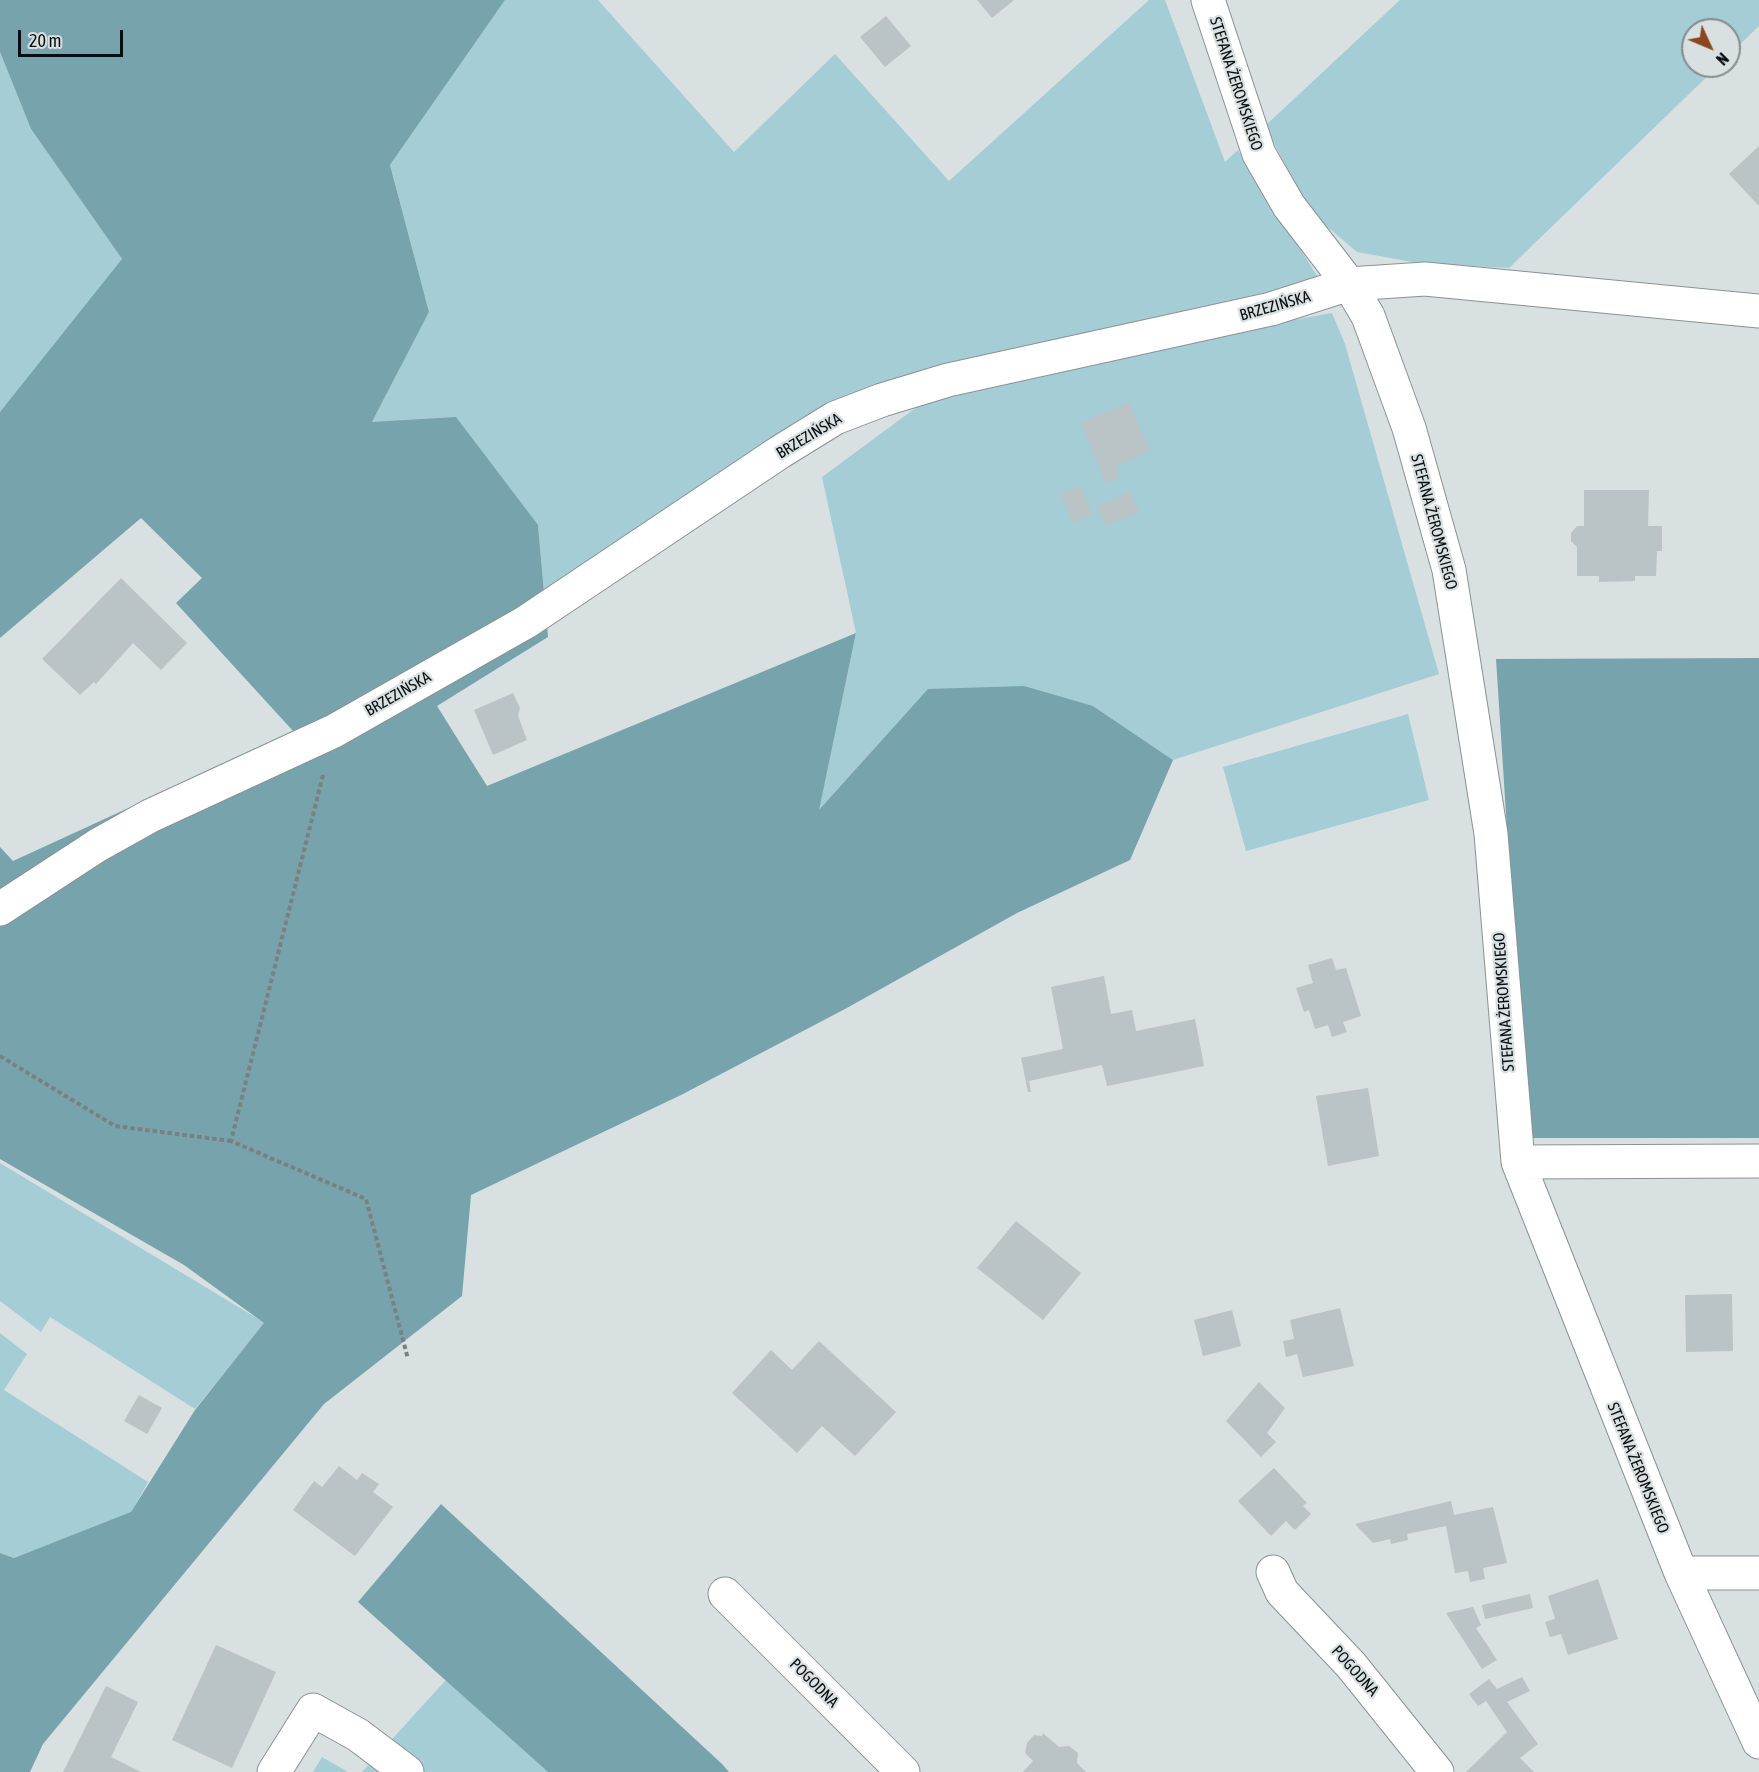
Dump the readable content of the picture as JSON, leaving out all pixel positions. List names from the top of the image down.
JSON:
{
  "streets": {
    "street": ["STEFANA ŻEROMSKIEGO", "BRZEZIŃSKA", "POGODNA"]
  },
  "crossings": [
    ["STEFANA ŻEROMSKIEGO", "BRZEZIŃSKA"]
  ],
  "scale_bar": "20 m",
  "north": "bottom right"
}
